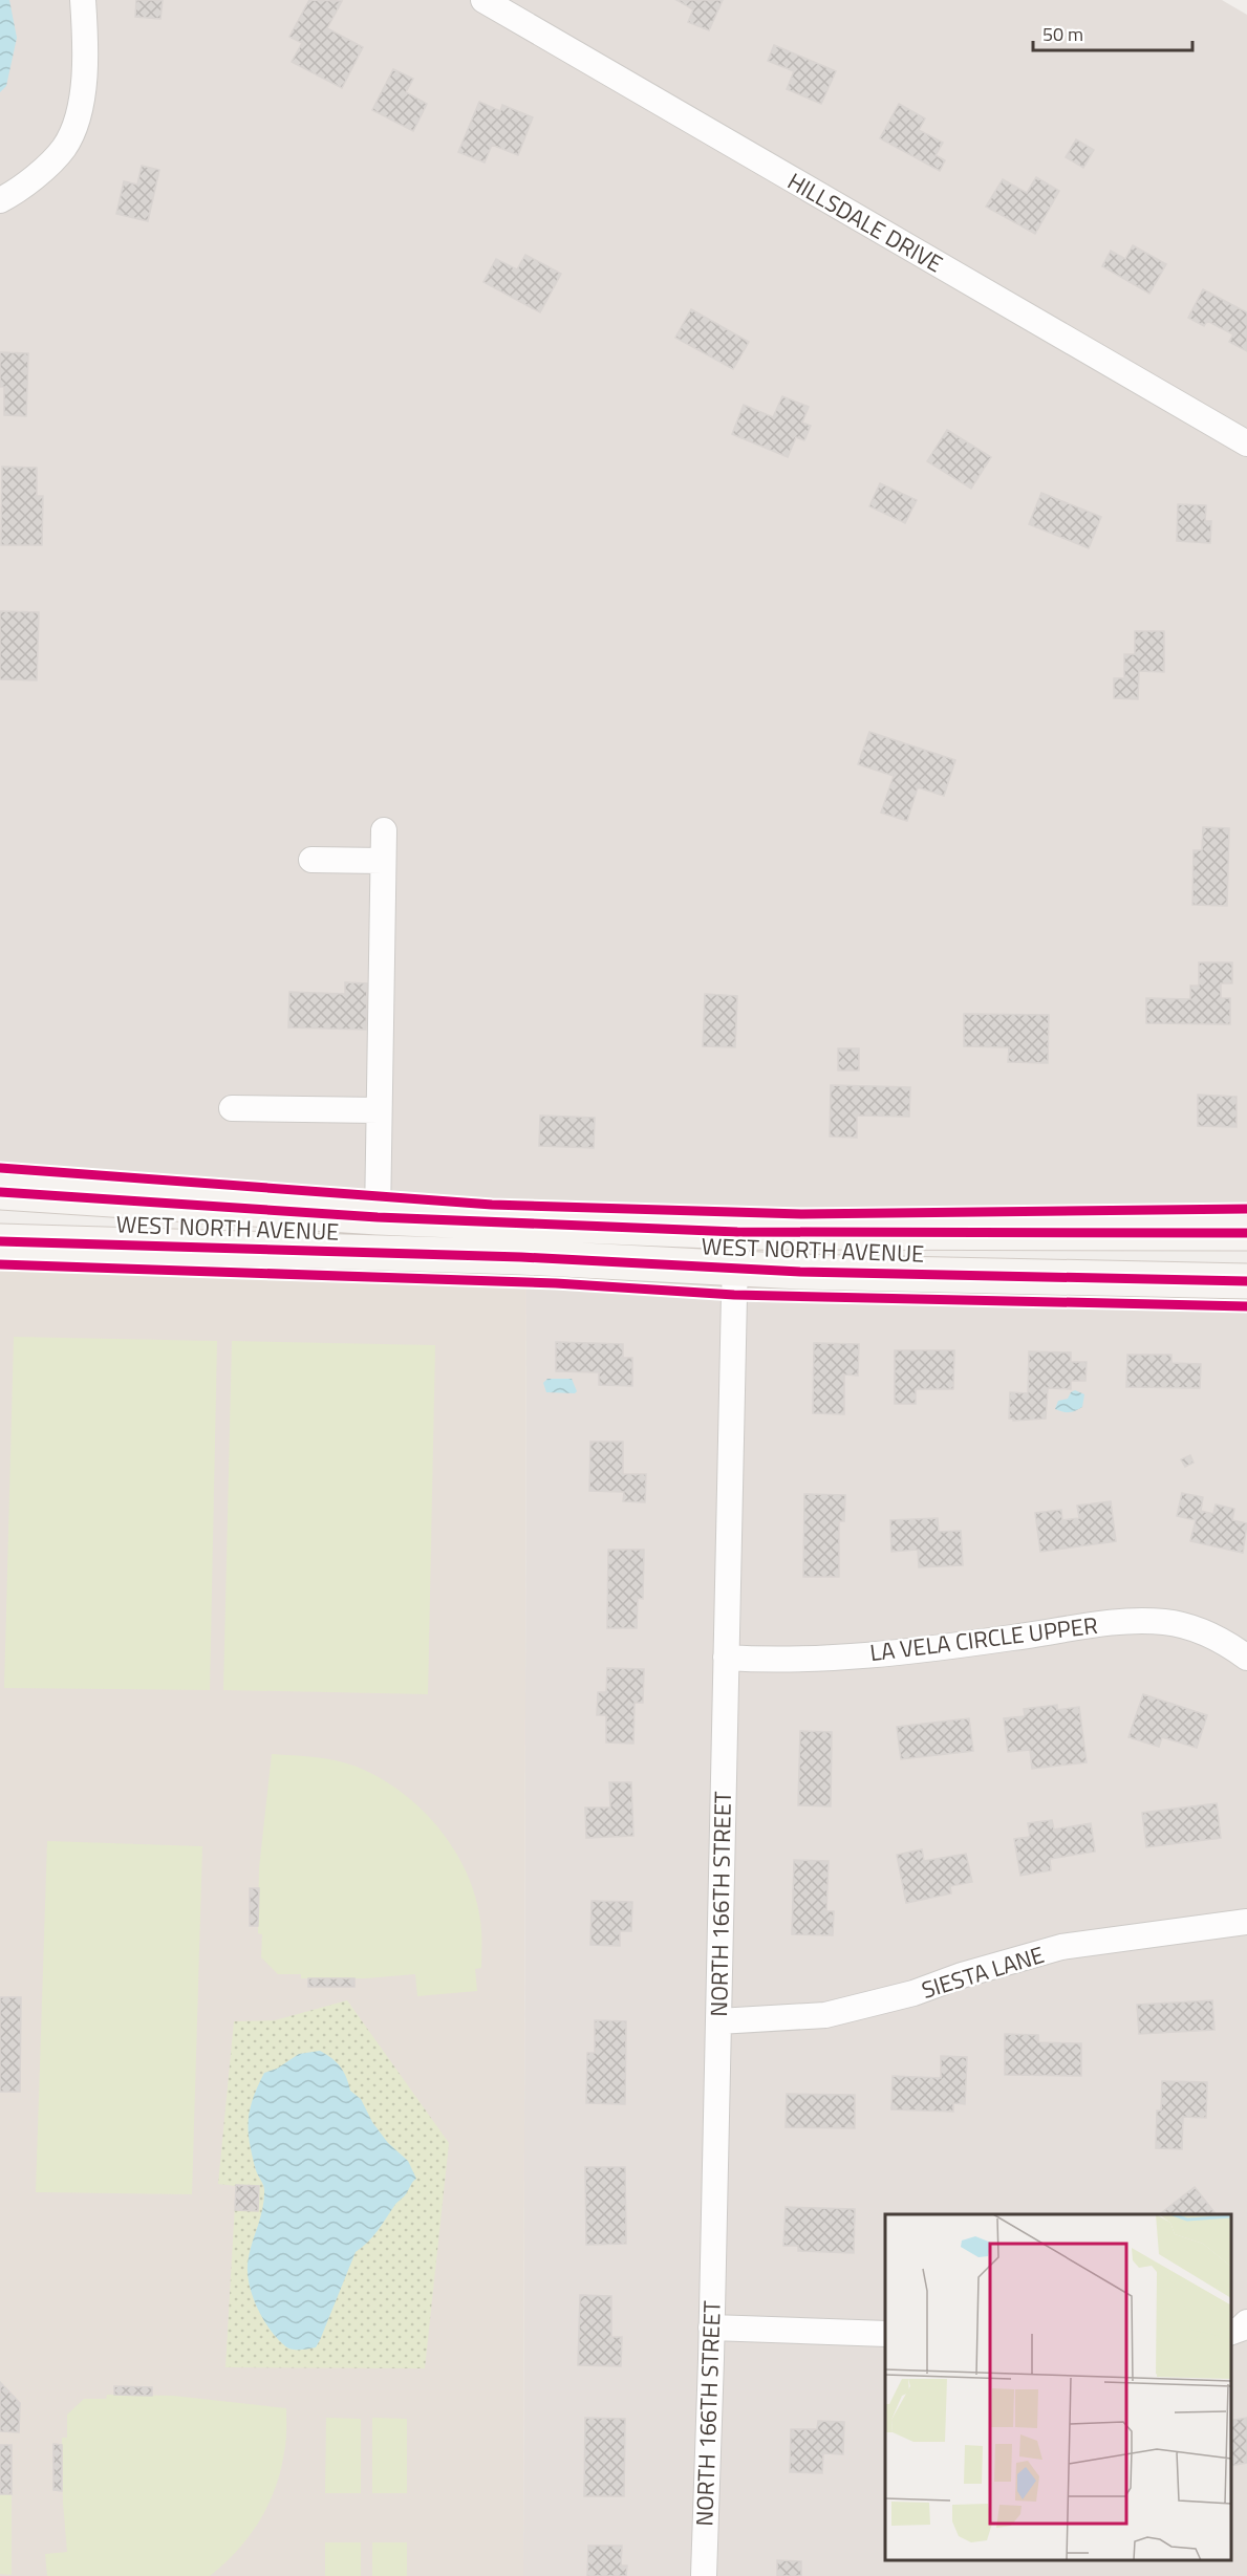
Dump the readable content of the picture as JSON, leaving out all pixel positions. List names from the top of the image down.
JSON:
{
  "streets": {
    "main road": ["WEST NORTH AVENUE"],
    "street": [
      "HILLSDALE DRIVE",
      "LA VELA CIRCLE UPPER",
      "NORTH 166TH STREET",
      "SIESTA LANE"
    ]
  },
  "crossings": [
    ["WEST NORTH AVENUE", "NORTH 166TH STREET"],
    ["LA VELA CIRCLE UPPER", "NORTH 166TH STREET"],
    ["NORTH 166TH STREET", "SIESTA LANE"]
  ],
  "scale_bar": "50 m"
}
